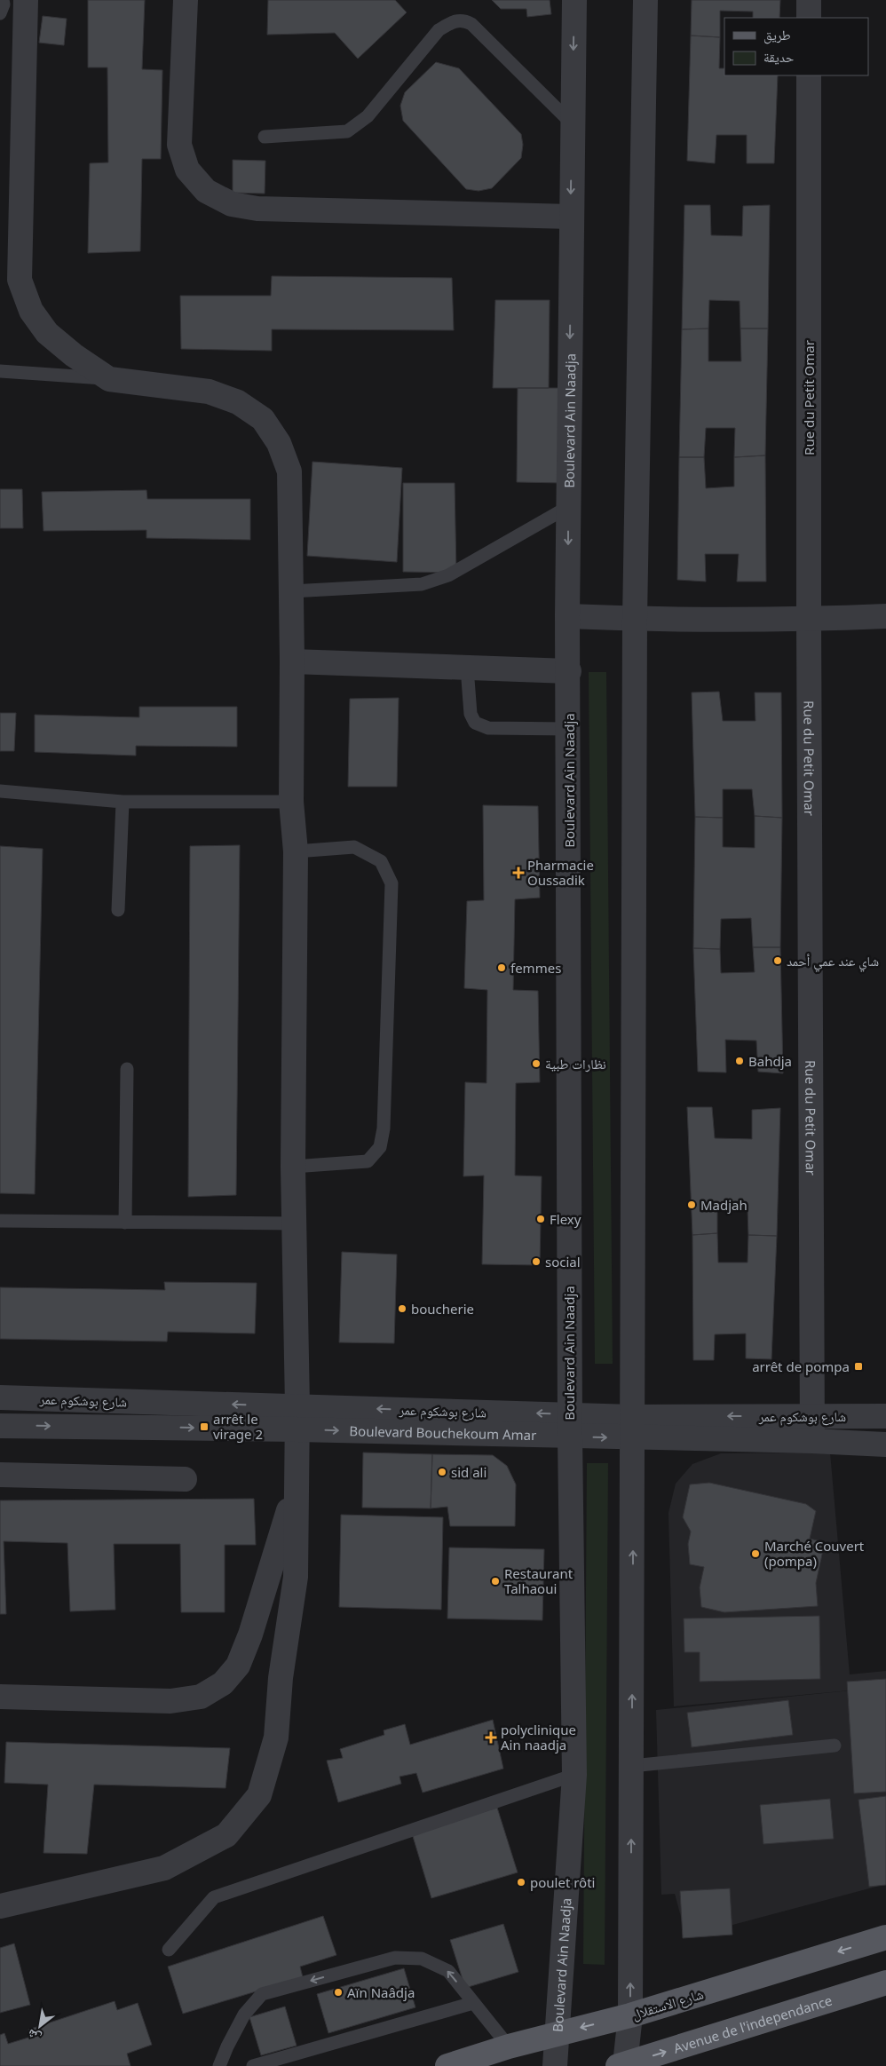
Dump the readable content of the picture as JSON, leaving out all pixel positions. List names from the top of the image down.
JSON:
{
  "streets": {
    "main road": ["شارع الاستقلال", "Avenue de l'independance"],
    "street": ["Rue du Petit Omar", "Boulevard Ain Naadja", "شارع بوشكوم عمر"]
  },
  "crossings": [
    ["Rue du Petit Omar", "شارع بوشكوم عمر"],
    ["Boulevard Ain Naadja", "شارع بوشكوم عمر"],
    ["Boulevard Ain Naadja", "شارع الاستقلال"]
  ],
  "one_way": ["شارع الاستقلال", "Avenue de l'independance"],
  "places": {
    "health": ["Pharmacie Oussadik", "polyclinique Ain naadja"],
    "other": [
      "شاي عند عمي أحمد",
      "femmes",
      "Bahdja",
      "نظارات طبية",
      "Madjah",
      "Flexy",
      "social",
      "boucherie",
      "sid ali",
      "Marché Couvert (pompa)",
      "Restaurant Talhaoui",
      "poulet rôti",
      "Aïn Naâdja"
    ],
    "transit": ["arrêt de pompa", "arrêt le virage 2"]
  },
  "legend": ["طريق", "حديقة"],
  "north": "bottom left"
}
